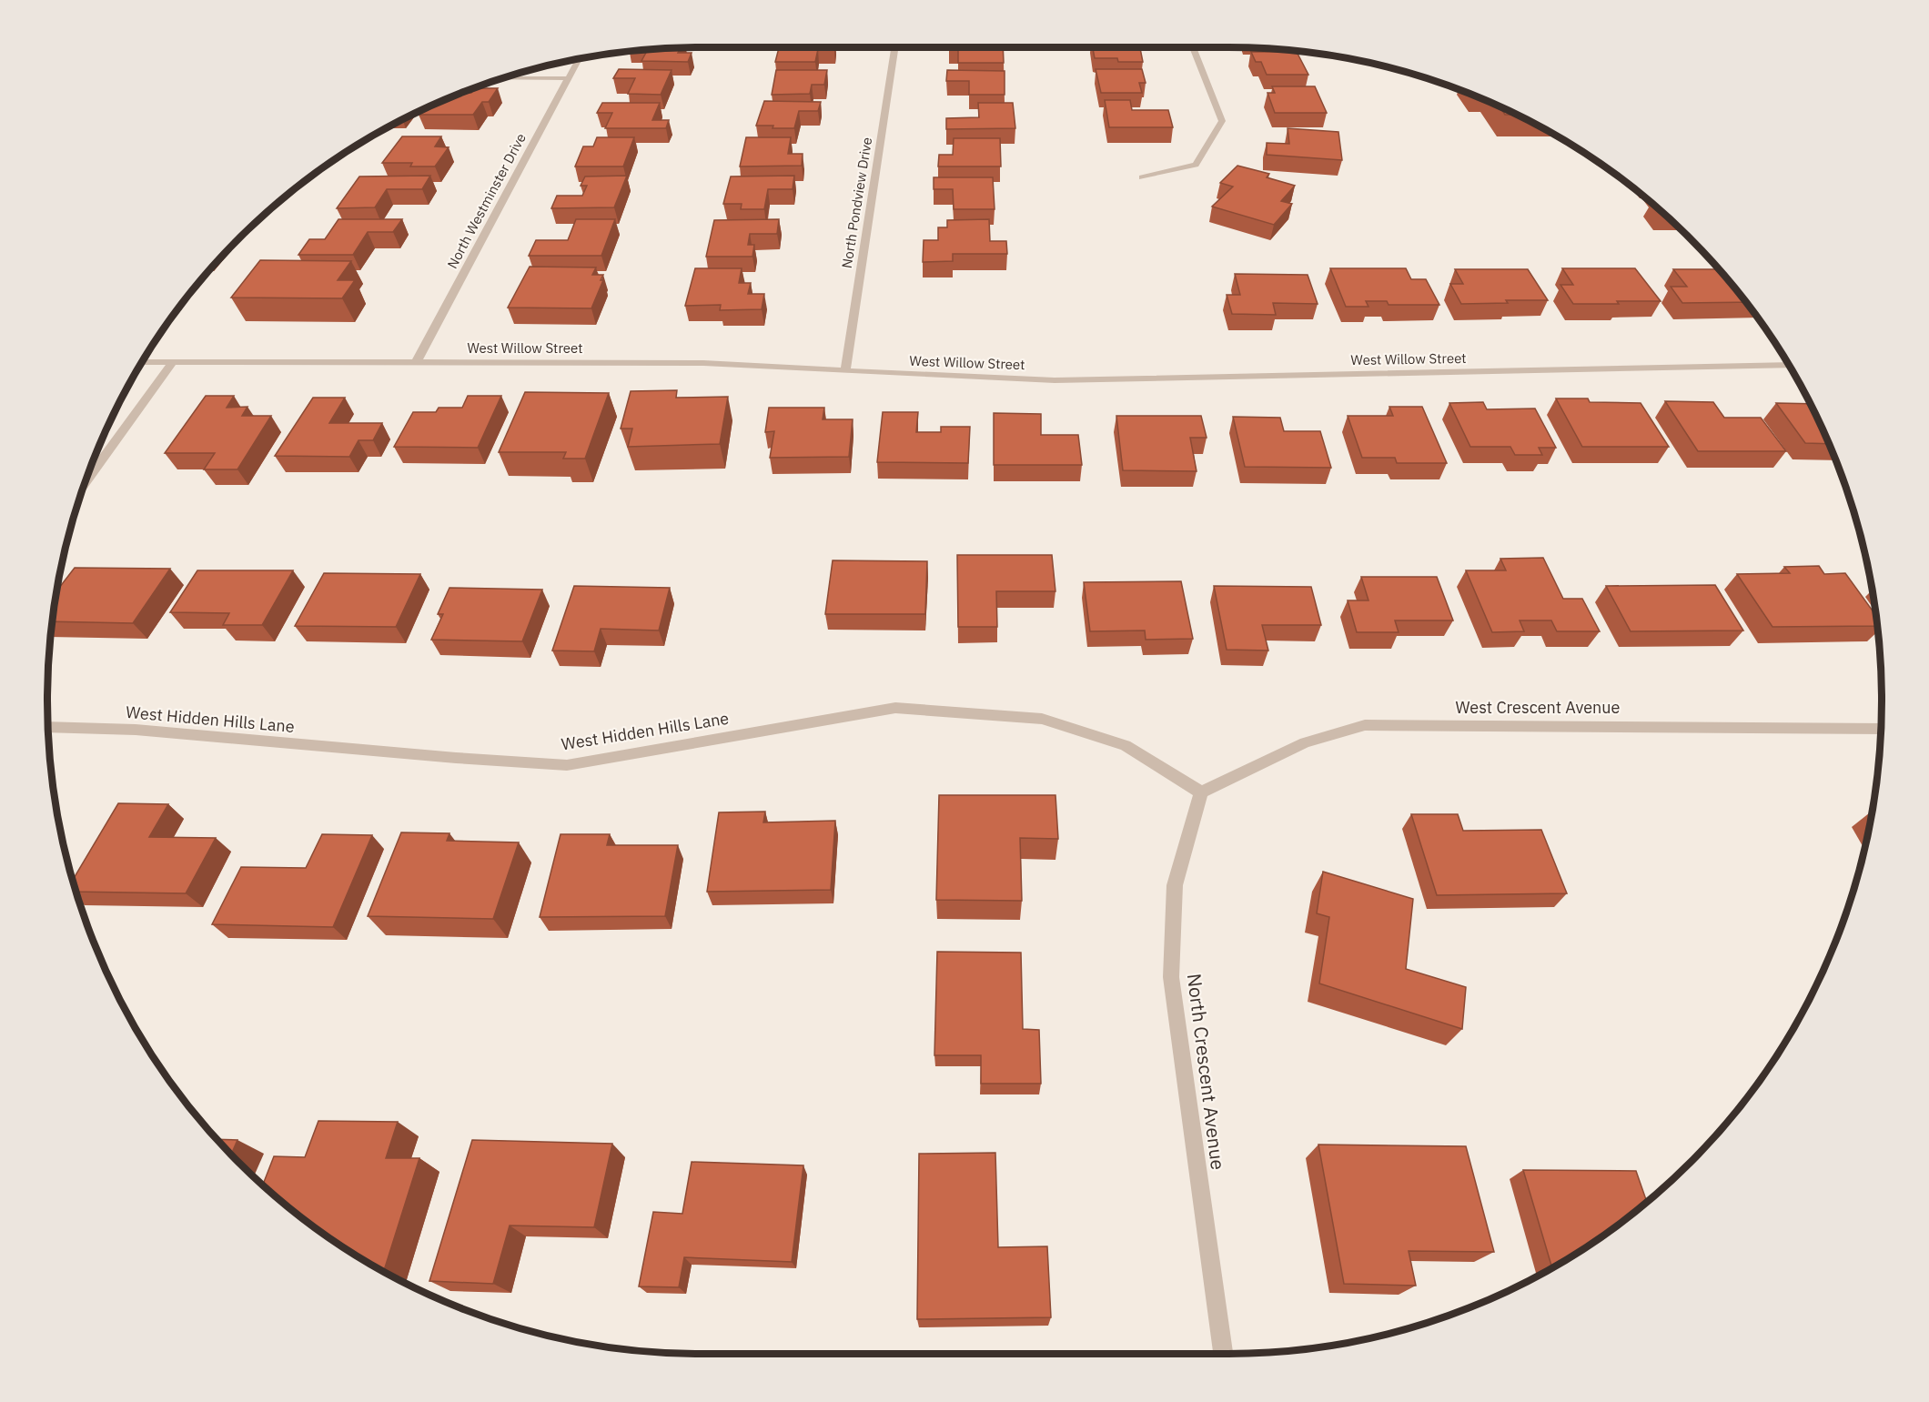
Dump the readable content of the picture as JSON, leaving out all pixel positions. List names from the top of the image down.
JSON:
{
  "streets": {
    "street": [
      "North Westminster Drive",
      "North Pondview Drive",
      "West Willow Street",
      "West Crescent Avenue",
      "West Hidden Hills Lane",
      "North Crescent Avenue"
    ]
  },
  "crossings": [
    ["North Westminster Drive", "West Willow Street"],
    ["North Pondview Drive", "West Willow Street"],
    ["West Crescent Avenue", "West Hidden Hills Lane"],
    ["West Crescent Avenue", "North Crescent Avenue"],
    ["West Hidden Hills Lane", "North Crescent Avenue"]
  ]
}
